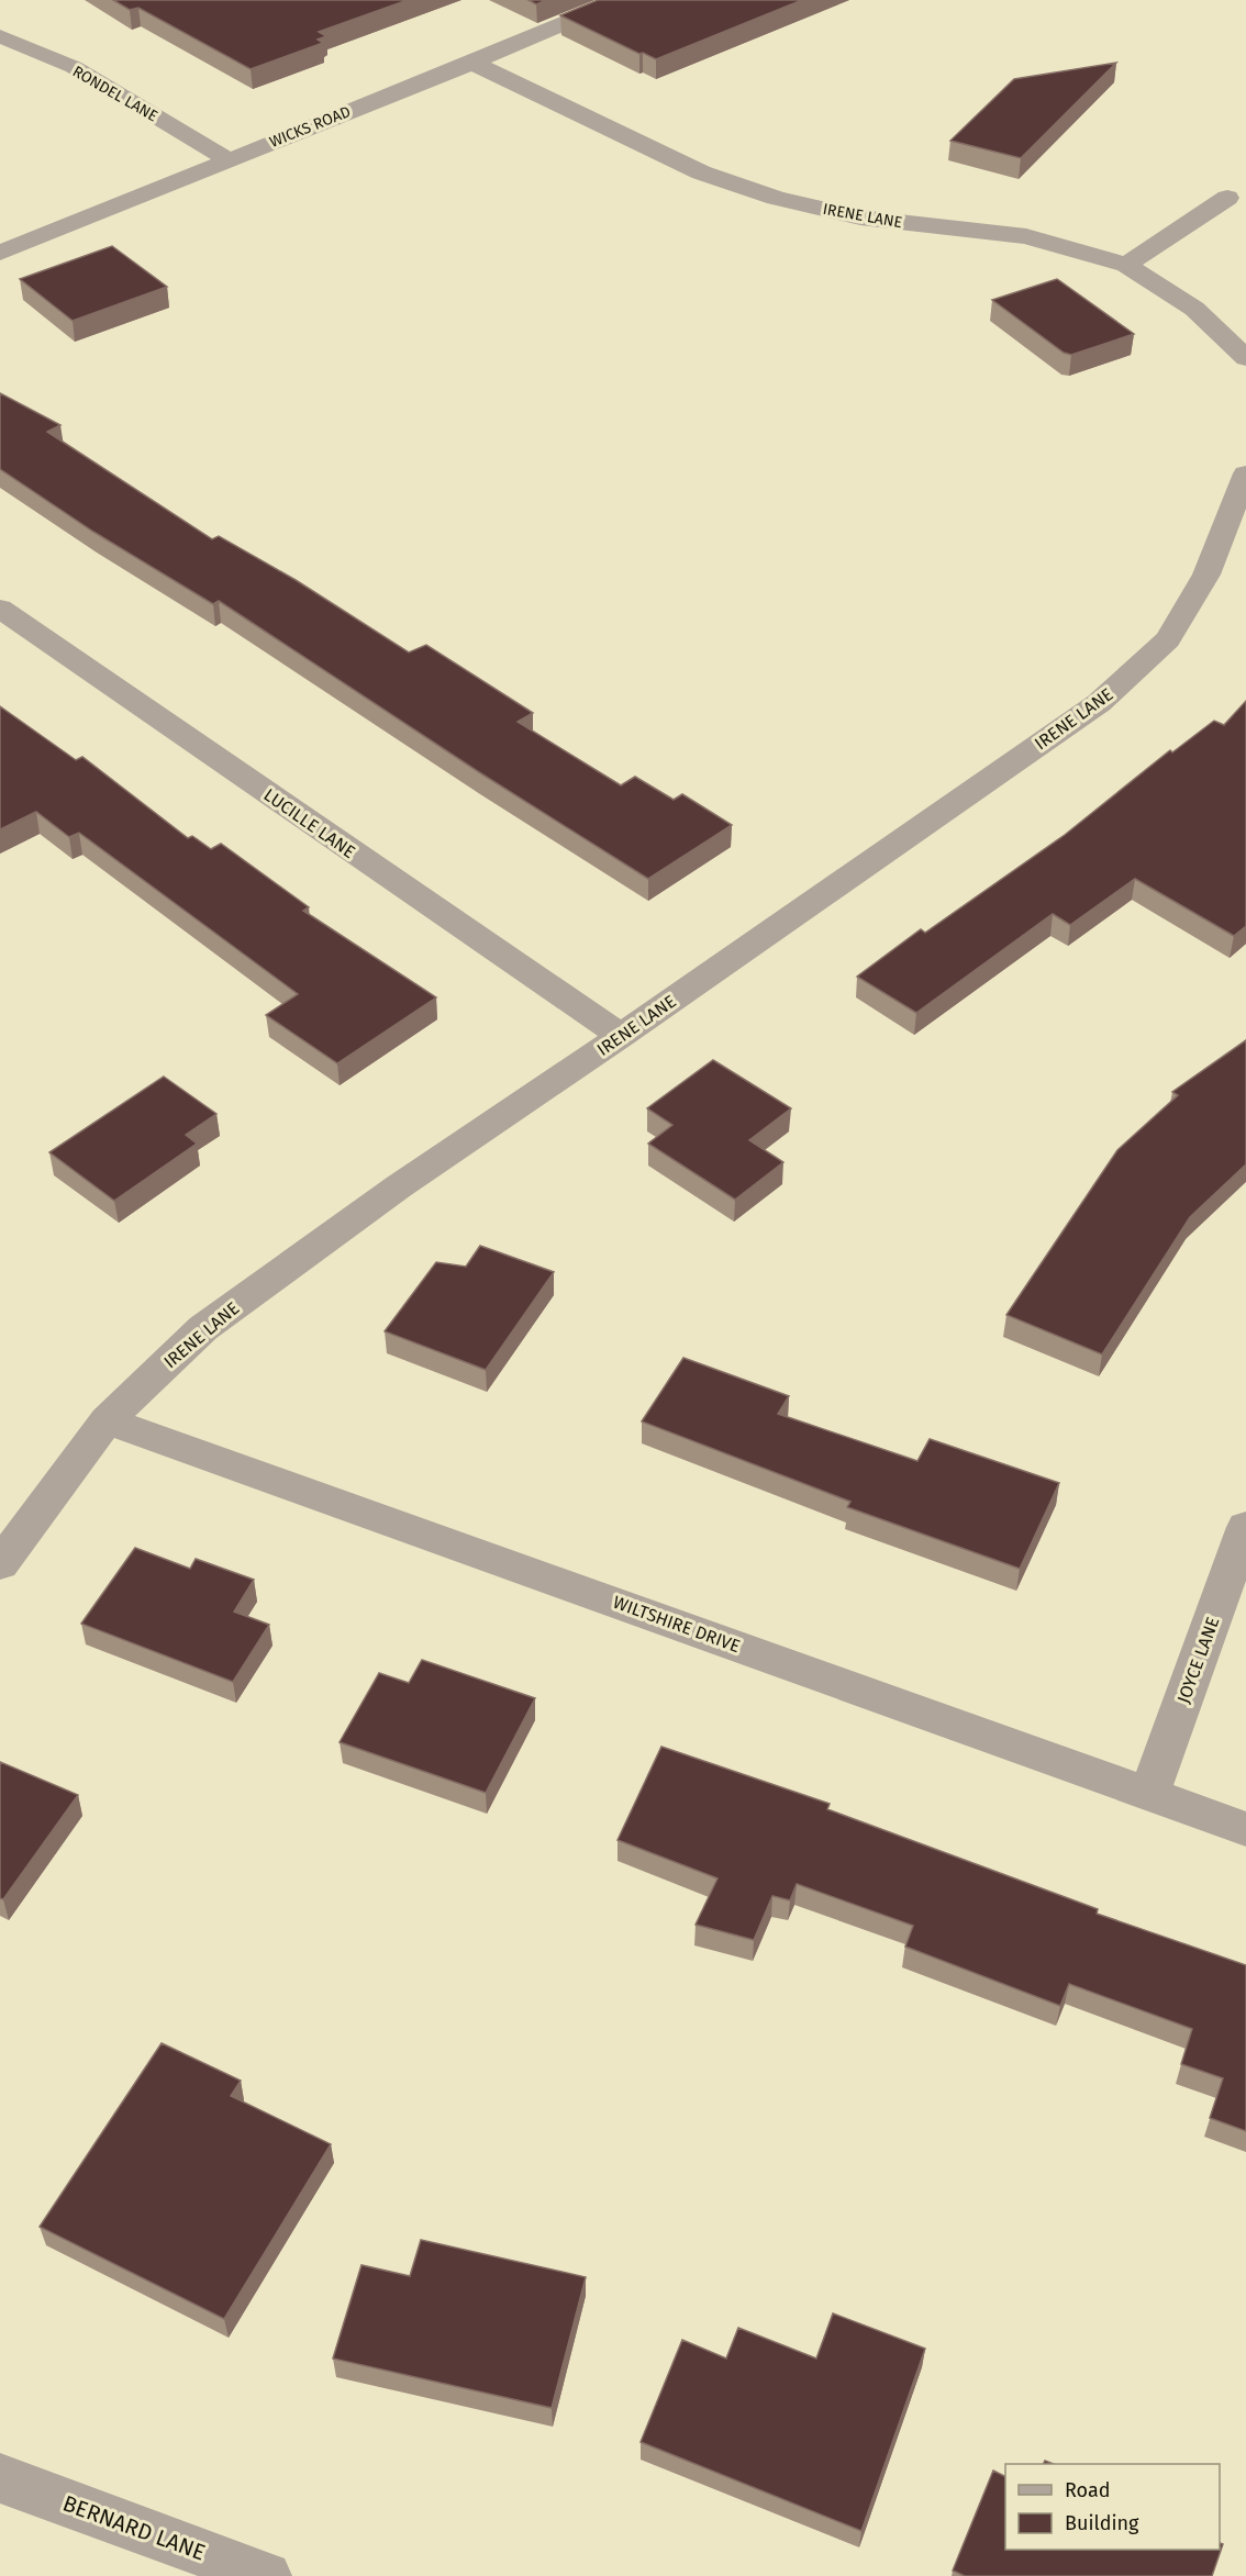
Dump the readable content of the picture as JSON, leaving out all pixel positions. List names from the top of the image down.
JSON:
{
  "streets": {
    "street": [
      "RONDEL LANE",
      "WICKS ROAD",
      "IRENE LANE",
      "LUCILLE LANE",
      "WILTSHIRE DRIVE",
      "JOYCE LANE",
      "BERNARD LANE"
    ]
  },
  "crossings": [
    ["RONDEL LANE", "WICKS ROAD"],
    ["WICKS ROAD", "IRENE LANE"],
    ["IRENE LANE", "LUCILLE LANE"],
    ["IRENE LANE", "WILTSHIRE DRIVE"],
    ["WILTSHIRE DRIVE", "JOYCE LANE"]
  ],
  "legend": ["Road", "Building"]
}
